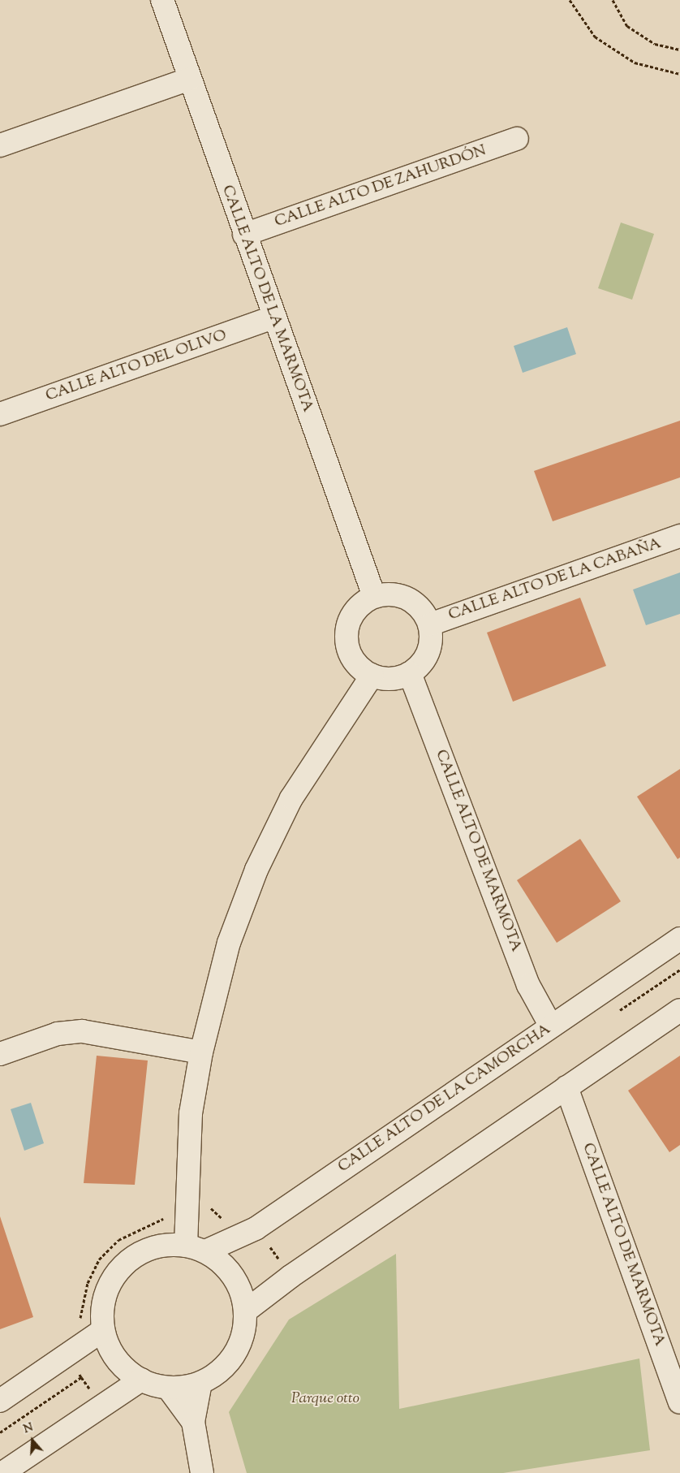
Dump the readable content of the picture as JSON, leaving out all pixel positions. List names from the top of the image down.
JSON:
{
  "streets": {
    "street": [
      "CALLE ALTO DE ZAHURDÓN",
      "CALLE ALTO DE LA MARMOTA",
      "CALLE ALTO DEL OLIVO",
      "CALLE ALTO DE LA CABAÑA",
      "CALLE ALTO DE MARMOTA",
      "CALLE ALTO DE LA CAMORCHA"
    ]
  },
  "crossings": [
    ["CALLE ALTO DE ZAHURDÓN", "CALLE ALTO DE LA MARMOTA"],
    ["CALLE ALTO DE LA MARMOTA", "CALLE ALTO DEL OLIVO"],
    ["CALLE ALTO DE LA MARMOTA", "CALLE ALTO DE LA CABAÑA"],
    ["CALLE ALTO DE LA MARMOTA", "CALLE ALTO DE MARMOTA"],
    ["CALLE ALTO DE LA CABAÑA", "CALLE ALTO DE MARMOTA"],
    ["CALLE ALTO DE MARMOTA", "CALLE ALTO DE LA CAMORCHA"]
  ],
  "parks": ["Parque otto"],
  "north": "top"
}
